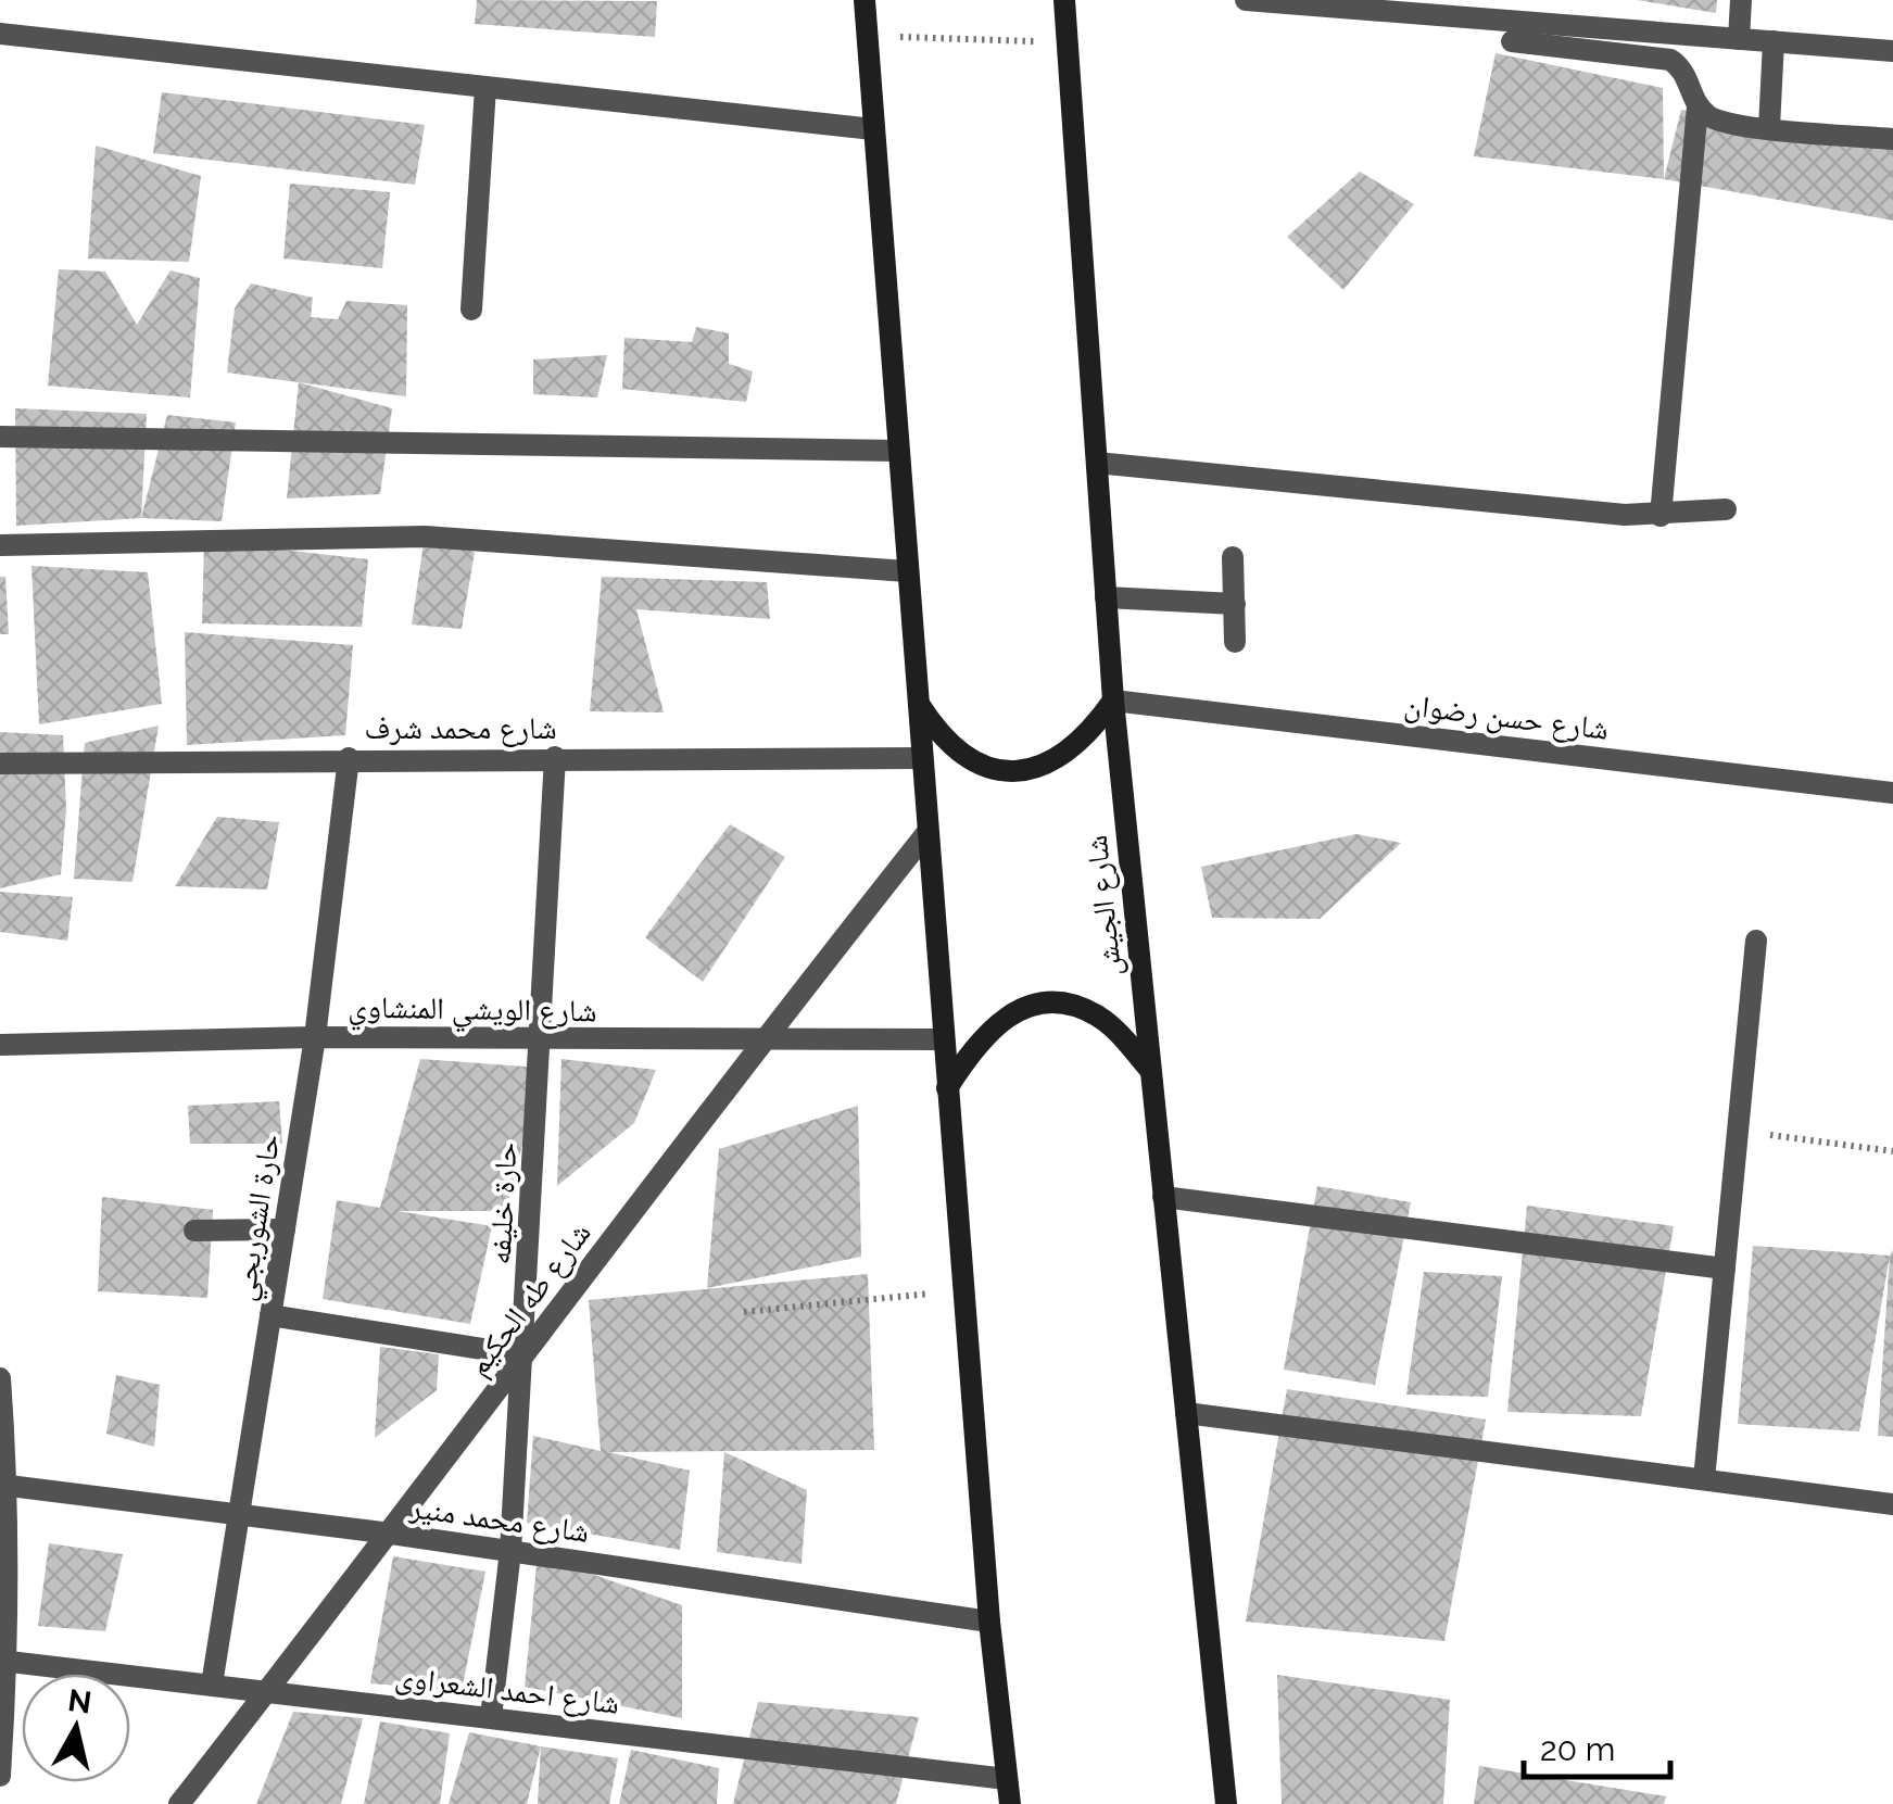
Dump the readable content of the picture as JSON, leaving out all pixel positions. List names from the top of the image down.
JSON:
{
  "streets": {
    "main road": ["شارع الجيش"],
    "street": [
      "شارع حسن رضوان",
      "شارع محمد شرف",
      "شارع الويشي المنشاوي",
      "حارة خليفه",
      "حارة الشوربجي",
      "شارع طه الحكيم",
      "شارع محمد منير",
      "شارع احمد الشعراوى"
    ]
  },
  "crossings": [
    ["شارع حسن رضوان", "شارع الجيش"],
    ["شارع محمد شرف", "حارة خليفه"],
    ["شارع محمد شرف", "حارة الشوربجي"],
    ["شارع الويشي المنشاوي", "حارة خليفه"],
    ["شارع الويشي المنشاوي", "حارة الشوربجي"],
    ["شارع الويشي المنشاوي", "شارع طه الحكيم"],
    ["حارة خليفه", "شارع طه الحكيم"],
    ["حارة خليفه", "شارع محمد منير"],
    ["حارة خليفه", "شارع احمد الشعراوى"],
    ["حارة الشوربجي", "شارع محمد منير"],
    ["حارة الشوربجي", "شارع احمد الشعراوى"],
    ["شارع طه الحكيم", "شارع محمد منير"],
    ["شارع طه الحكيم", "شارع احمد الشعراوى"]
  ],
  "scale_bar": "20 m",
  "north": "top"
}
